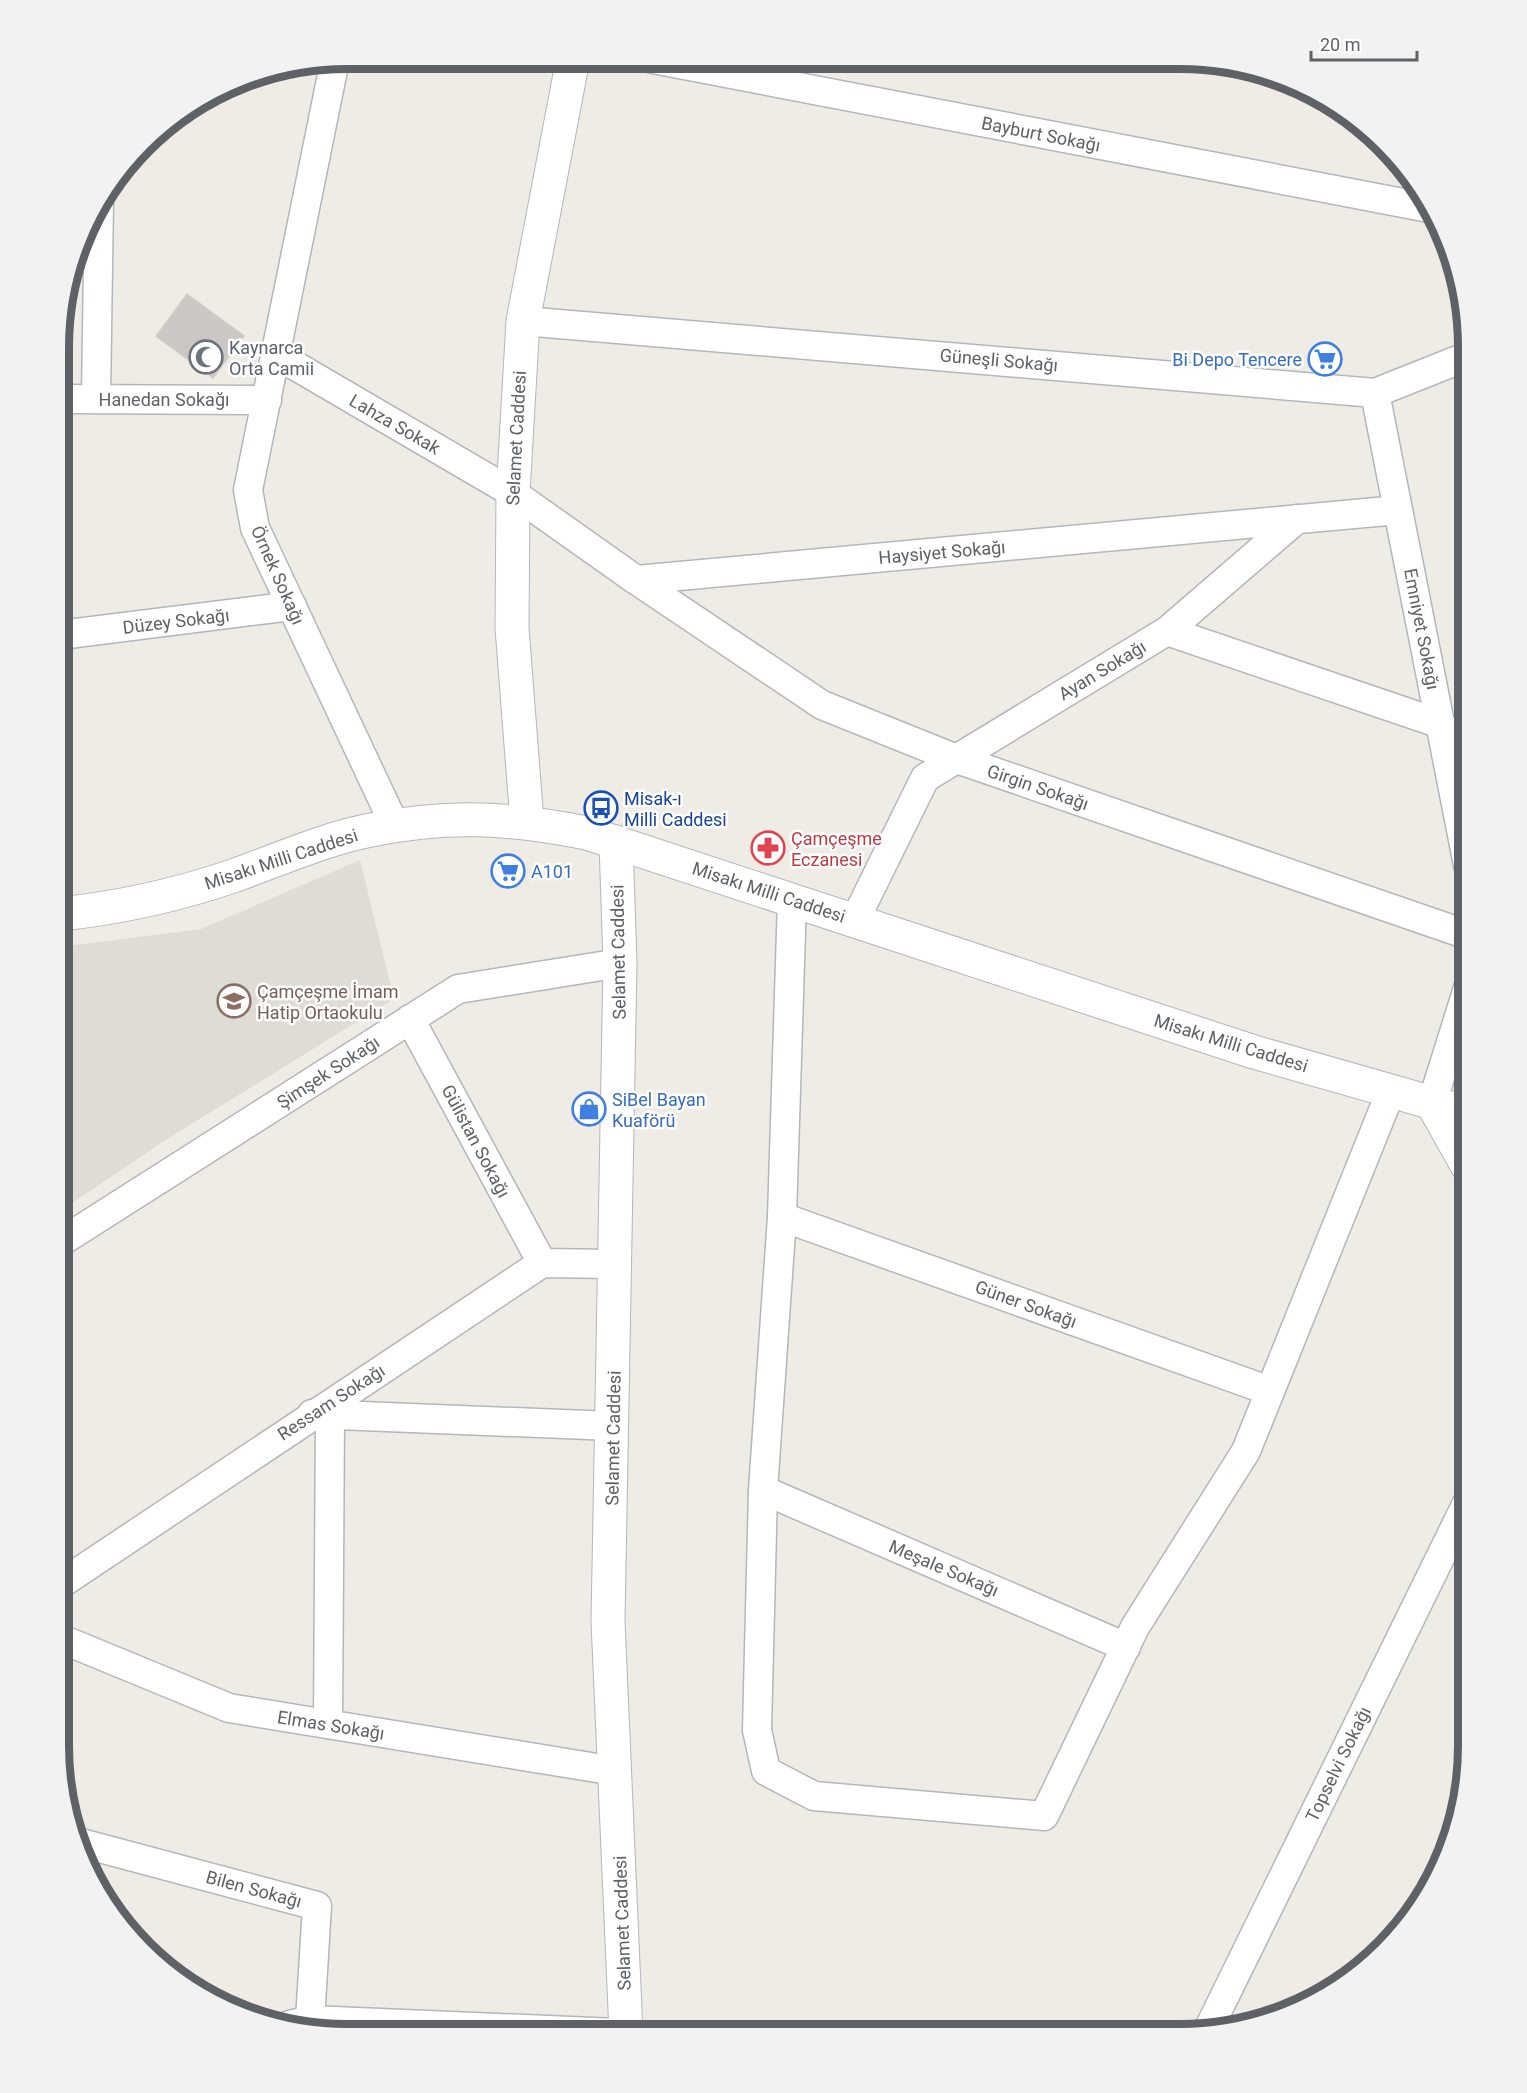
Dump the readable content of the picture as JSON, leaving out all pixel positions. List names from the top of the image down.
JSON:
{
  "streets": {
    "street": [
      "Bayburt Sokağı",
      "Güneşli Sokağı",
      "Hanedan Sokağı",
      "Lahza Sokak",
      "Selamet Caddesi",
      "Haysiyet Sokağı",
      "Örnek Sokağı",
      "Düzey Sokağı",
      "Emniyet Sokağı",
      "Ayan Sokağı",
      "Girgin Sokağı",
      "Misakı Milli Caddesi",
      "Şimşek Sokağı",
      "Gülistan Sokağı",
      "Güner Sokağı",
      "Ressam Sokağı",
      "Meşale Sokağı",
      "Elmas Sokağı",
      "Topselvi Sokağı",
      "Bilen Sokağı"
    ]
  },
  "crossings": [
    ["Güneşli Sokağı", "Selamet Caddesi"],
    ["Güneşli Sokağı", "Emniyet Sokağı"],
    ["Hanedan Sokağı", "Örnek Sokağı"],
    ["Lahza Sokak", "Selamet Caddesi"],
    ["Lahza Sokak", "Örnek Sokağı"],
    ["Selamet Caddesi", "Misakı Milli Caddesi"],
    ["Selamet Caddesi", "Şimşek Sokağı"],
    ["Selamet Caddesi", "Elmas Sokağı"],
    ["Haysiyet Sokağı", "Emniyet Sokağı"],
    ["Haysiyet Sokağı", "Girgin Sokağı"],
    ["Örnek Sokağı", "Düzey Sokağı"],
    ["Örnek Sokağı", "Misakı Milli Caddesi"],
    ["Emniyet Sokağı", "Ayan Sokağı"],
    ["Ayan Sokağı", "Girgin Sokağı"],
    ["Ayan Sokağı", "Misakı Milli Caddesi"],
    ["Şimşek Sokağı", "Gülistan Sokağı"],
    ["Gülistan Sokağı", "Ressam Sokağı"]
  ],
  "places": {
    "mosque": ["Kaynarca Orta Camii"],
    "supermarket": ["Bi Depo Tencere", "A101"],
    "bus stop": ["Misak-ı Milli Caddesi"],
    "pharmacy": ["Çamçeşme Eczanesi"],
    "school or university": ["Çamçeşme İmam Hatip Ortaokulu"],
    "shop": ["SiBel Bayan Kuaförü"]
  },
  "scale_bar": "20 m"
}
